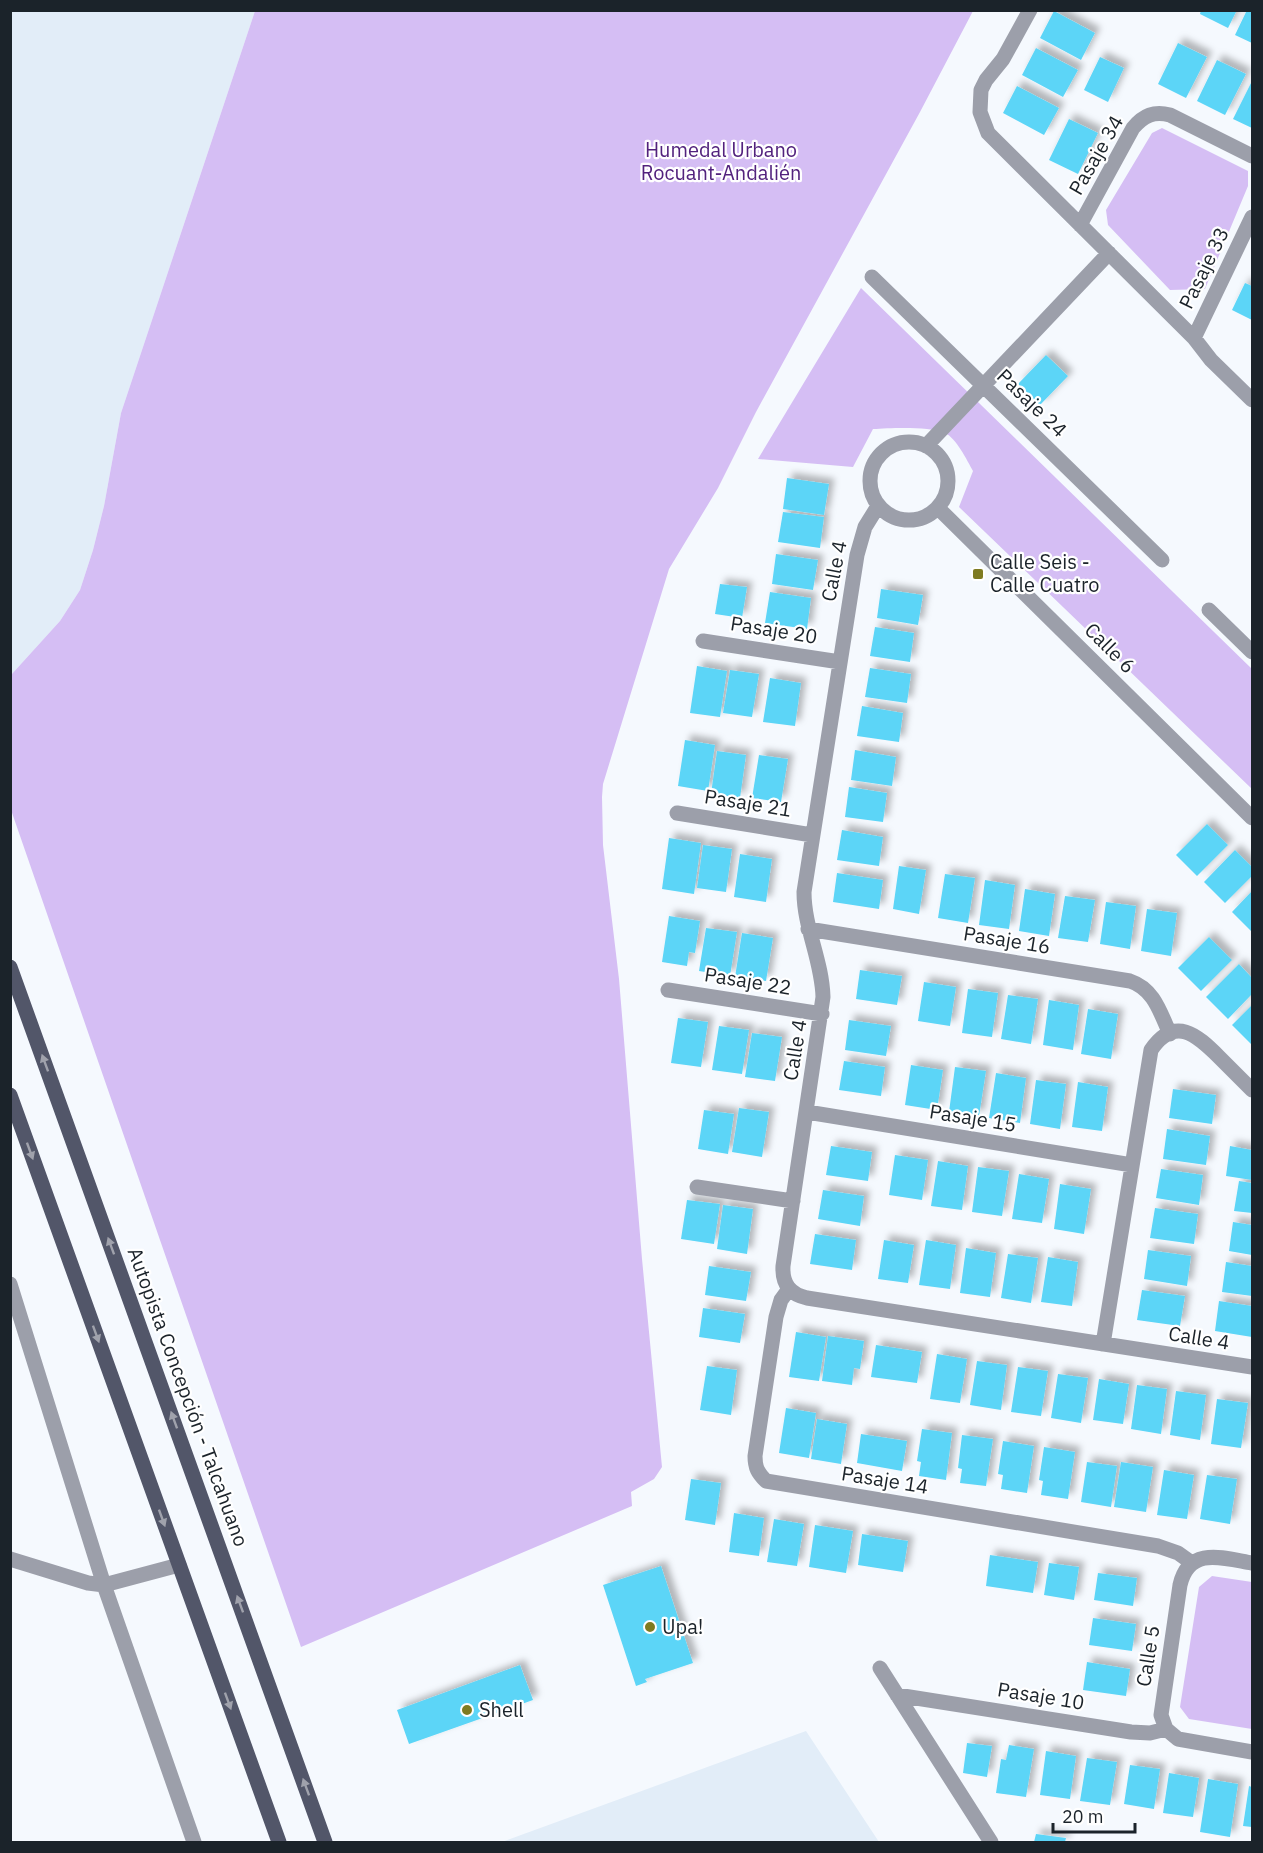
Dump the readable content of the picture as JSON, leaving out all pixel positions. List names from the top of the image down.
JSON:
{
  "streets": {
    "main road": ["Autopista Concepción - Talcahuano"],
    "street": [
      "Pasaje 34",
      "Pasaje 33",
      "Pasaje 24",
      "Calle 4",
      "Pasaje 20",
      "Calle 6",
      "Pasaje 21",
      "Pasaje 16",
      "Pasaje 22",
      "Pasaje 15",
      "Pasaje 14",
      "Calle 5",
      "Pasaje 10"
    ]
  },
  "crossings": [
    ["Calle 4", "Pasaje 20"],
    ["Calle 4", "Calle 6"],
    ["Calle 4", "Pasaje 21"],
    ["Calle 4", "Pasaje 16"],
    ["Calle 4", "Pasaje 22"],
    ["Calle 4", "Pasaje 15"],
    ["Calle 4", "Pasaje 14"],
    ["Pasaje 14", "Calle 5"],
    ["Calle 5", "Pasaje 10"]
  ],
  "parks": ["Humedal Urbano Rocuant-Andalién"],
  "places": {
    "transit": ["Calle Seis - Calle Cuatro"],
    "other": ["Upa!", "Shell"]
  },
  "scale_bar": "20 m"
}
